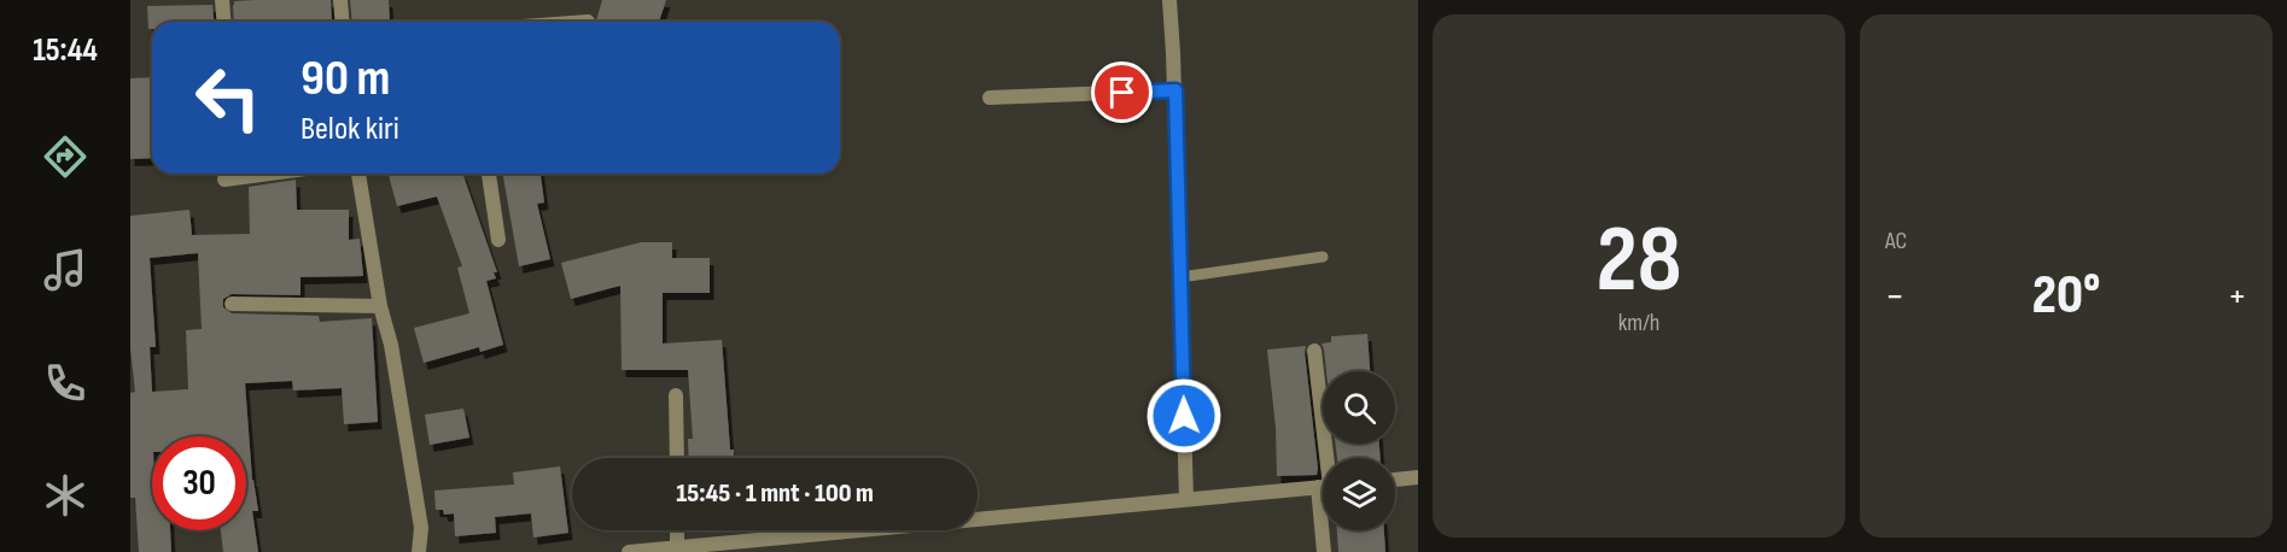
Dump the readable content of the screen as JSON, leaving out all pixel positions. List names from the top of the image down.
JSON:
{
  "page": {
    "tabs": "15:44",
    "tile": [
      ["28", "km/h"],
      "AC"
    ],
    "turn": ["90 m", "Belok kiri"],
    "heat": ["−", "20°", "+"],
    "limit": "30",
    "trip": "15:45 · 1 mnt · 100 m"
  }
}
